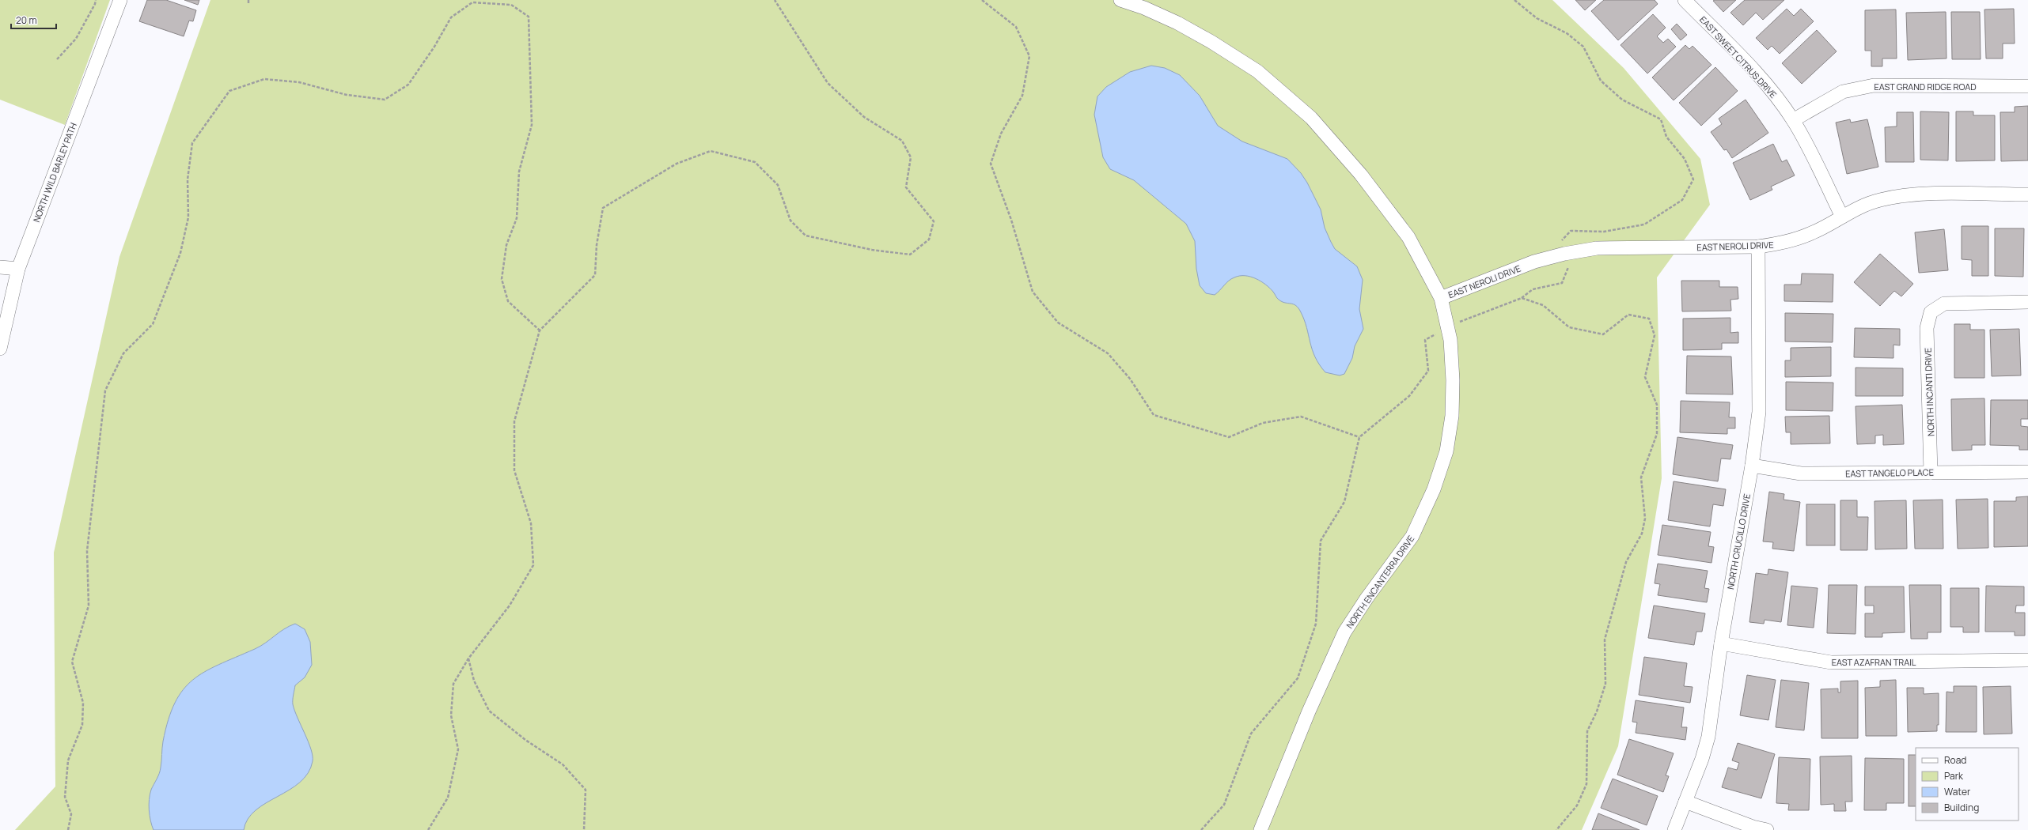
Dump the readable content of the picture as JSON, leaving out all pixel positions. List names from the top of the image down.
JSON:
{
  "streets": {
    "street": [
      "EAST SWEET CITRUS DRIVE",
      "EAST GRAND RIDGE ROAD",
      "NORTH WILD BARLEY PATH",
      "EAST NEROLI DRIVE",
      "NORTH INCANTI DRIVE",
      "EAST TANGELO PLACE",
      "NORTH CRUCILLO DRIVE",
      "NORTH ENCANTERRA DRIVE",
      "EAST AZAFRAN TRAIL"
    ]
  },
  "crossings": [
    ["EAST SWEET CITRUS DRIVE", "EAST GRAND RIDGE ROAD"],
    ["EAST SWEET CITRUS DRIVE", "EAST NEROLI DRIVE"],
    ["EAST NEROLI DRIVE", "NORTH CRUCILLO DRIVE"],
    ["EAST NEROLI DRIVE", "NORTH ENCANTERRA DRIVE"],
    ["NORTH INCANTI DRIVE", "EAST TANGELO PLACE"],
    ["EAST TANGELO PLACE", "NORTH CRUCILLO DRIVE"],
    ["NORTH CRUCILLO DRIVE", "EAST AZAFRAN TRAIL"]
  ],
  "legend": [
    "Road",
    "Park",
    "Water",
    "Building"
  ],
  "scale_bar": "20 m"
}
